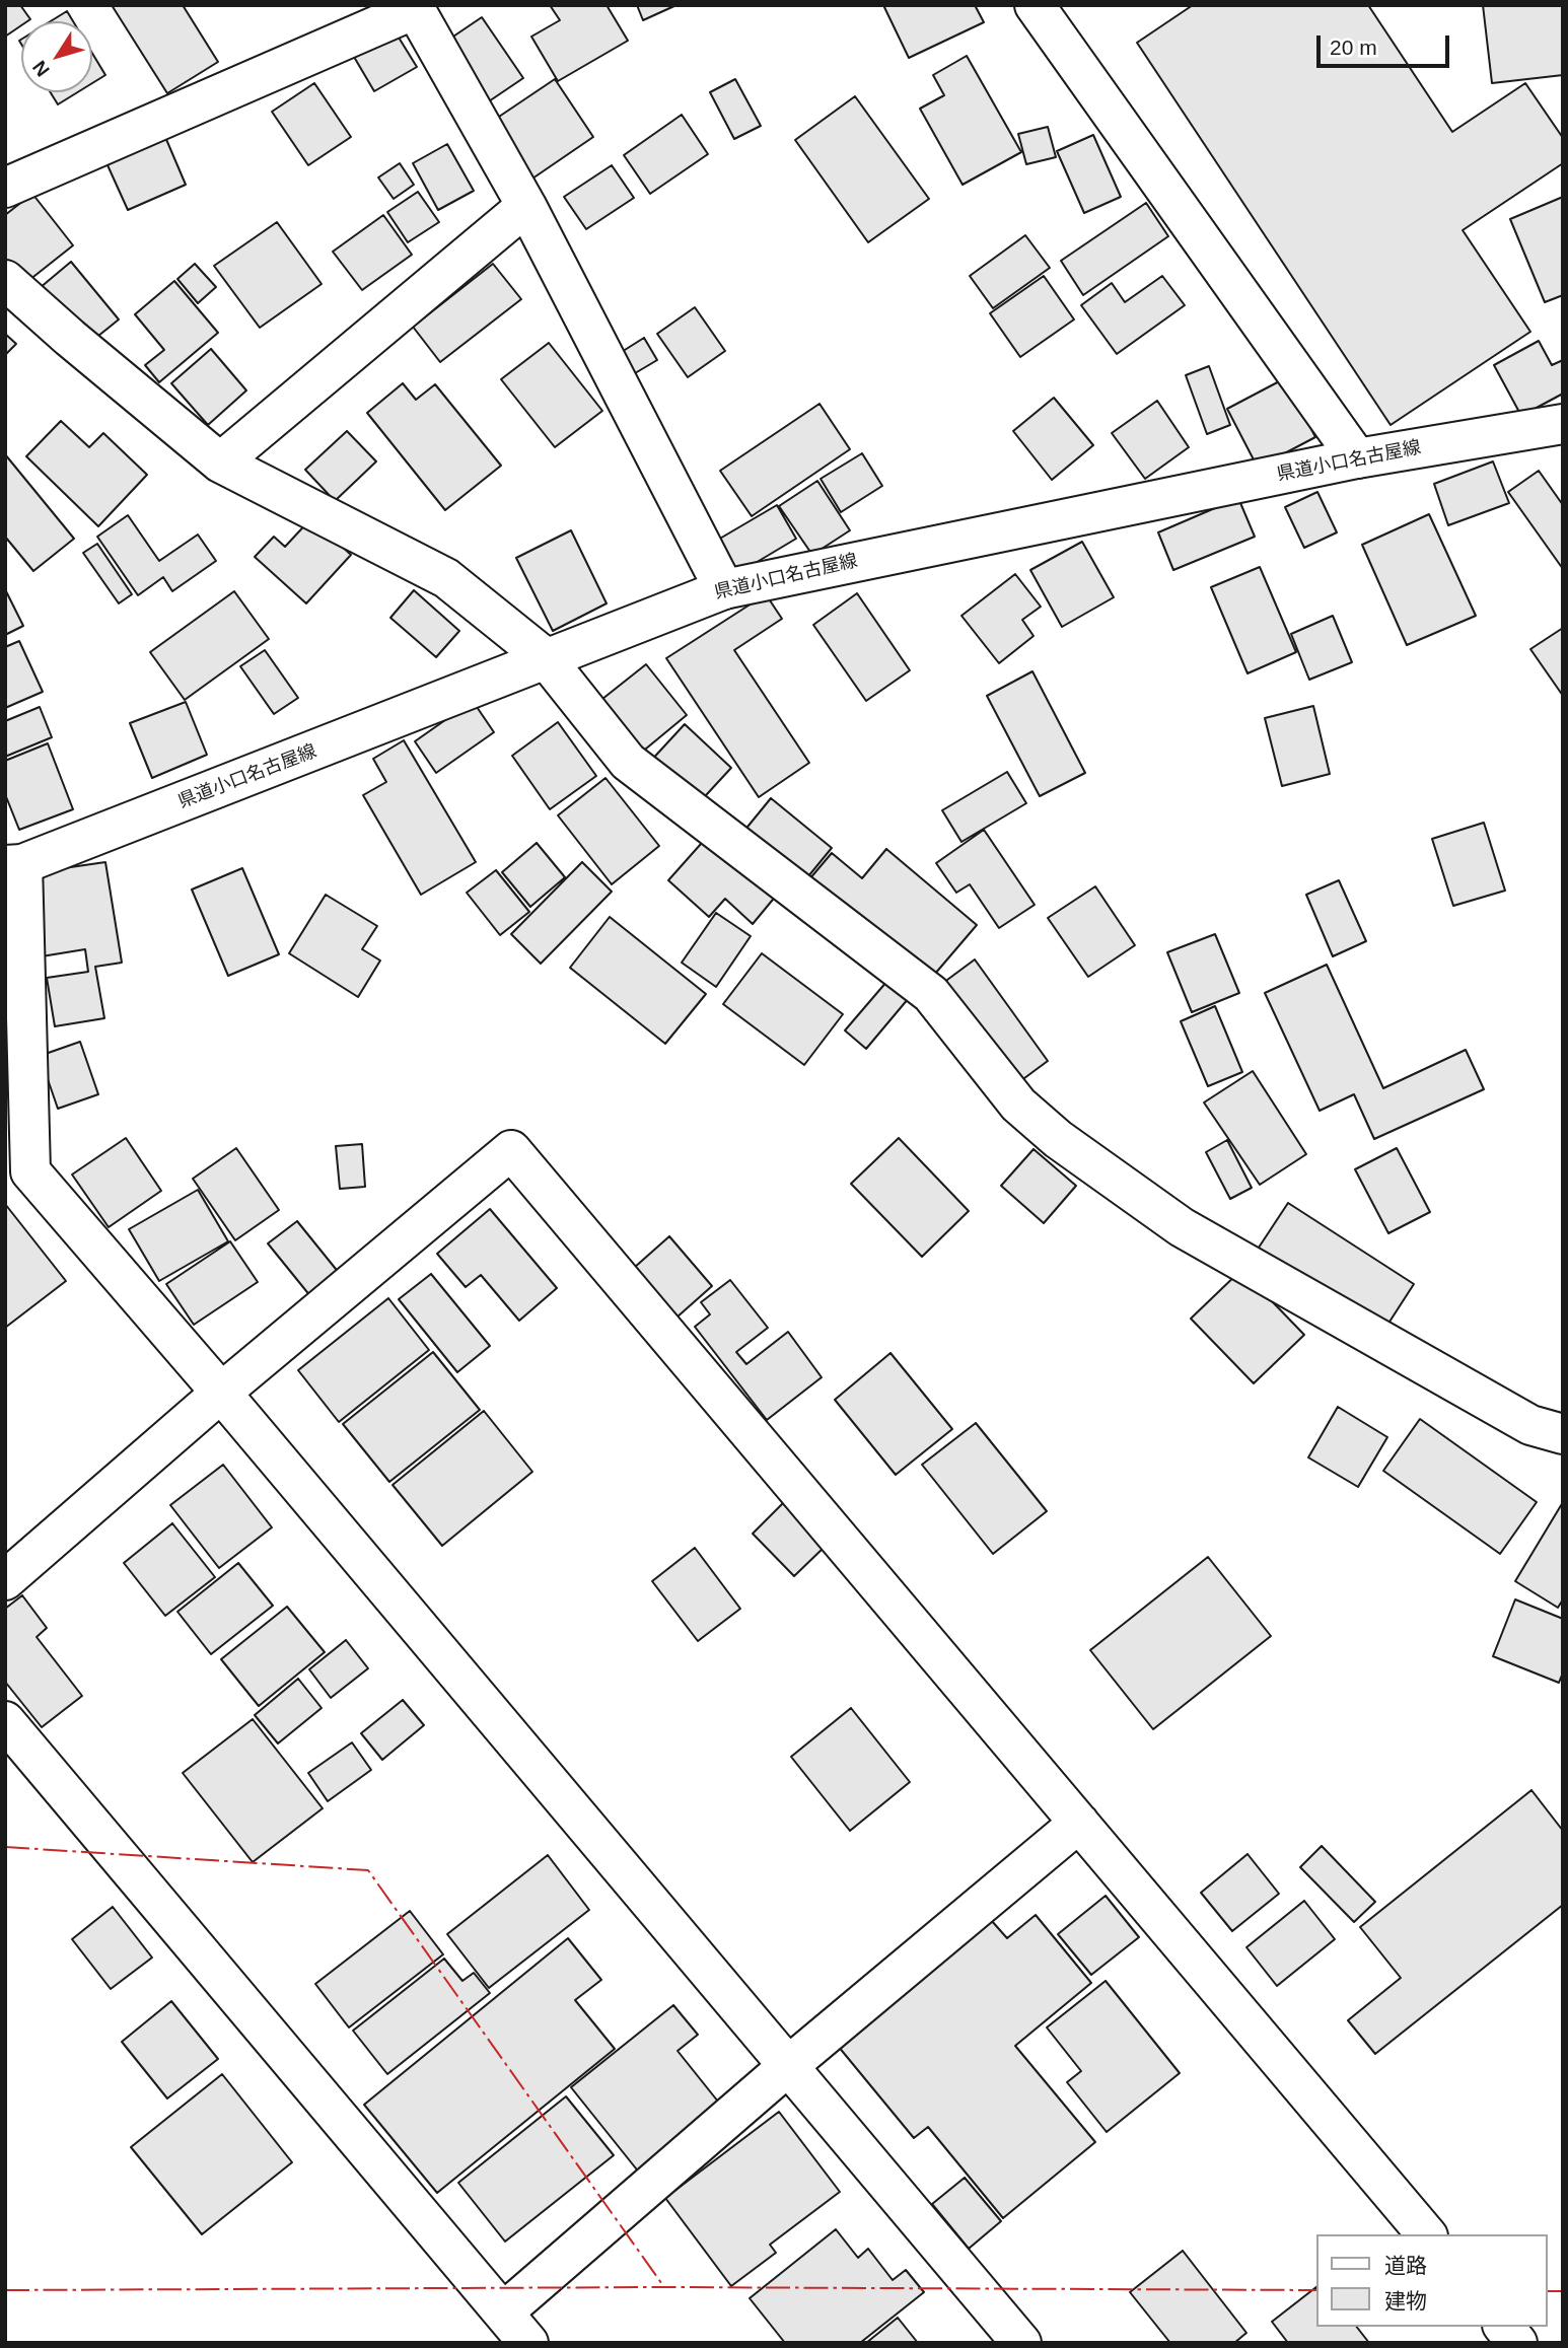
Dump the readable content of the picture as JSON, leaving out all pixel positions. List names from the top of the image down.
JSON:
{
  "streets": {
    "street": ["県道小口名古屋線"]
  },
  "legend": ["道路", "建物"],
  "scale_bar": "20 m",
  "north": "bottom left"
}
